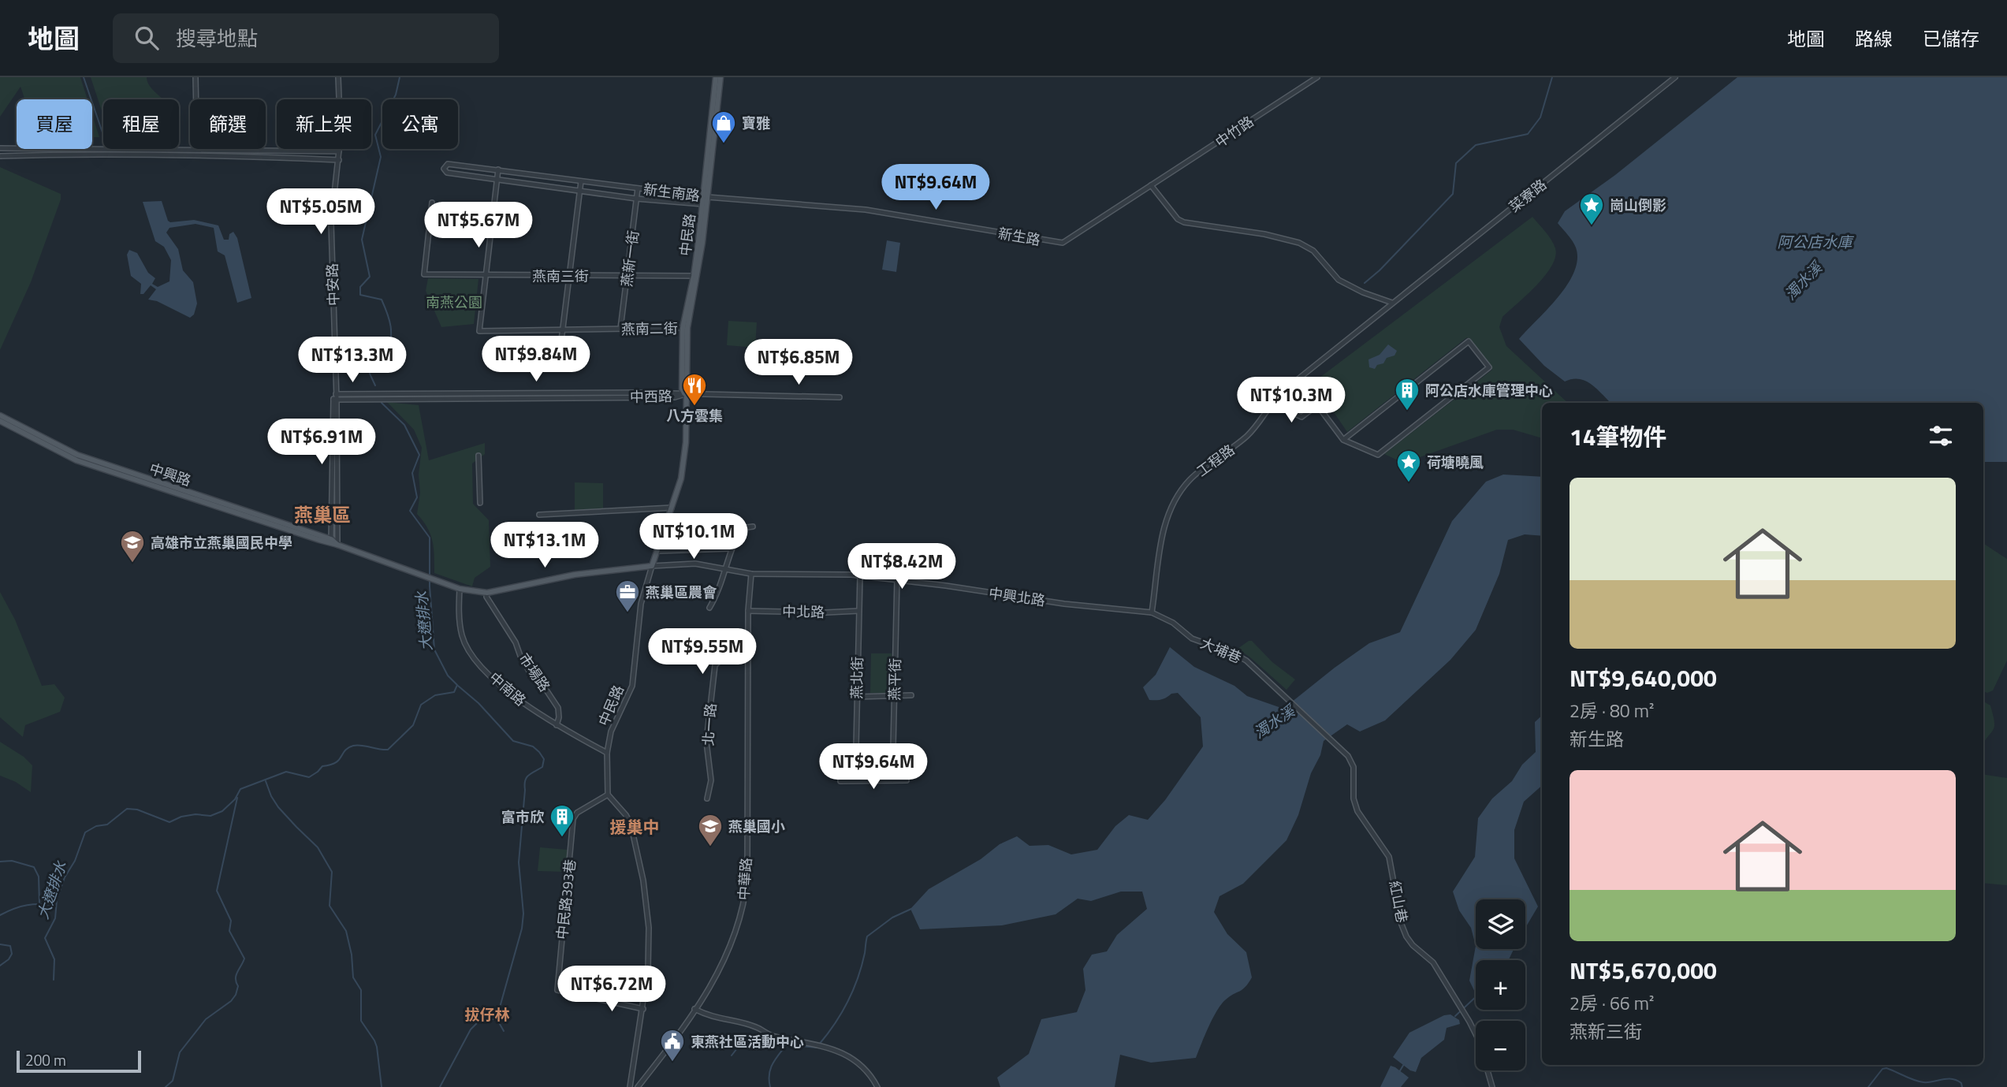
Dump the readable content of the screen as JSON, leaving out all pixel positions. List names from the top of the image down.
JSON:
{
  "streets": {
    "main road": ["中民路", "中興路"],
    "street": [
      "中竹路",
      "新生南路",
      "菜寮路",
      "新生路",
      "燕新一街",
      "燕南三街",
      "中安路",
      "燕南二街",
      "中西路",
      "工程路",
      "中興北路",
      "中北路",
      "大埔巷",
      "市場路",
      "燕北街",
      "燕平街",
      "中南路",
      "北一路",
      "中華路",
      "中民路393巷",
      "紅山巷"
    ]
  },
  "crossings": [
    ["中竹路", "新生路"],
    ["新生南路", "中民路"],
    ["新生南路", "新生路"],
    ["新生南路", "燕新一街"],
    ["菜寮路", "工程路"],
    ["中民路", "新生路"],
    ["中民路", "燕南三街"],
    ["中民路", "燕南二街"],
    ["中民路", "中西路"],
    ["中民路", "中興北路"],
    ["中民路", "中南路"],
    ["中民路", "中民路393巷"],
    ["燕新一街", "燕南三街"],
    ["燕新一街", "燕南二街"],
    ["燕南三街", "燕南二街"],
    ["中安路", "中西路"],
    ["中安路", "中興路"],
    ["工程路", "中興北路"],
    ["工程路", "大埔巷"],
    ["中興路", "中南路"],
    ["中興北路", "大埔巷"],
    ["中興北路", "燕北街"],
    ["中興北路", "燕平街"],
    ["中興北路", "中華路"],
    ["中北路", "燕北街"],
    ["中北路", "中華路"],
    ["大埔巷", "紅山巷"],
    ["市場路", "中南路"],
    ["北一路", "中華路"]
  ],
  "districts": ["燕巢區", "援巢中", "拔仔林"],
  "water": ["阿公店水庫", "濁水溪", "大遼排水"],
  "parks": ["南燕公園"],
  "places": {
    "shop": ["寶雅"],
    "place": ["崗山倒影", "荷塘曉風"],
    "restaurant": ["八方雲集"],
    "building": ["阿公店水庫管理中心", "富市欣"],
    "school or university": ["高雄市立燕巢國民中學", "燕巢國小"],
    "office": ["燕巢區農會"],
    "public building": ["東燕社區活動中心"]
  },
  "scale_bar": "200 m",
  "page": {
    "header": "地圖",
    "search": "搜尋地點",
    "nav": ["地圖", "路線", "已儲存"],
    "chip": [
      "買屋",
      "租屋",
      "篩選",
      "新上架",
      "公寓"
    ],
    "price": [
      "NT$9.64M",
      "NT$5.05M",
      "NT$5.67M",
      "NT$9.84M",
      "NT$13.3M",
      "NT$6.85M",
      "NT$10.3M",
      "NT$6.91M",
      "NT$10.1M",
      "NT$13.1M",
      "NT$8.42M",
      "NT$9.55M",
      "NT$9.64M",
      "NT$6.72M"
    ],
    "heading": "14筆物件",
    "list": [
      {
        "name": "NT$9,640,000",
        "note": "2房 · 80 m² · 新生路"
      },
      {
        "name": "NT$5,670,000",
        "note": "2房 · 66 m² · 燕新三街"
      }
    ],
    "map_buttons": ["+", "−"],
    "scale": "200 m"
  }
}
